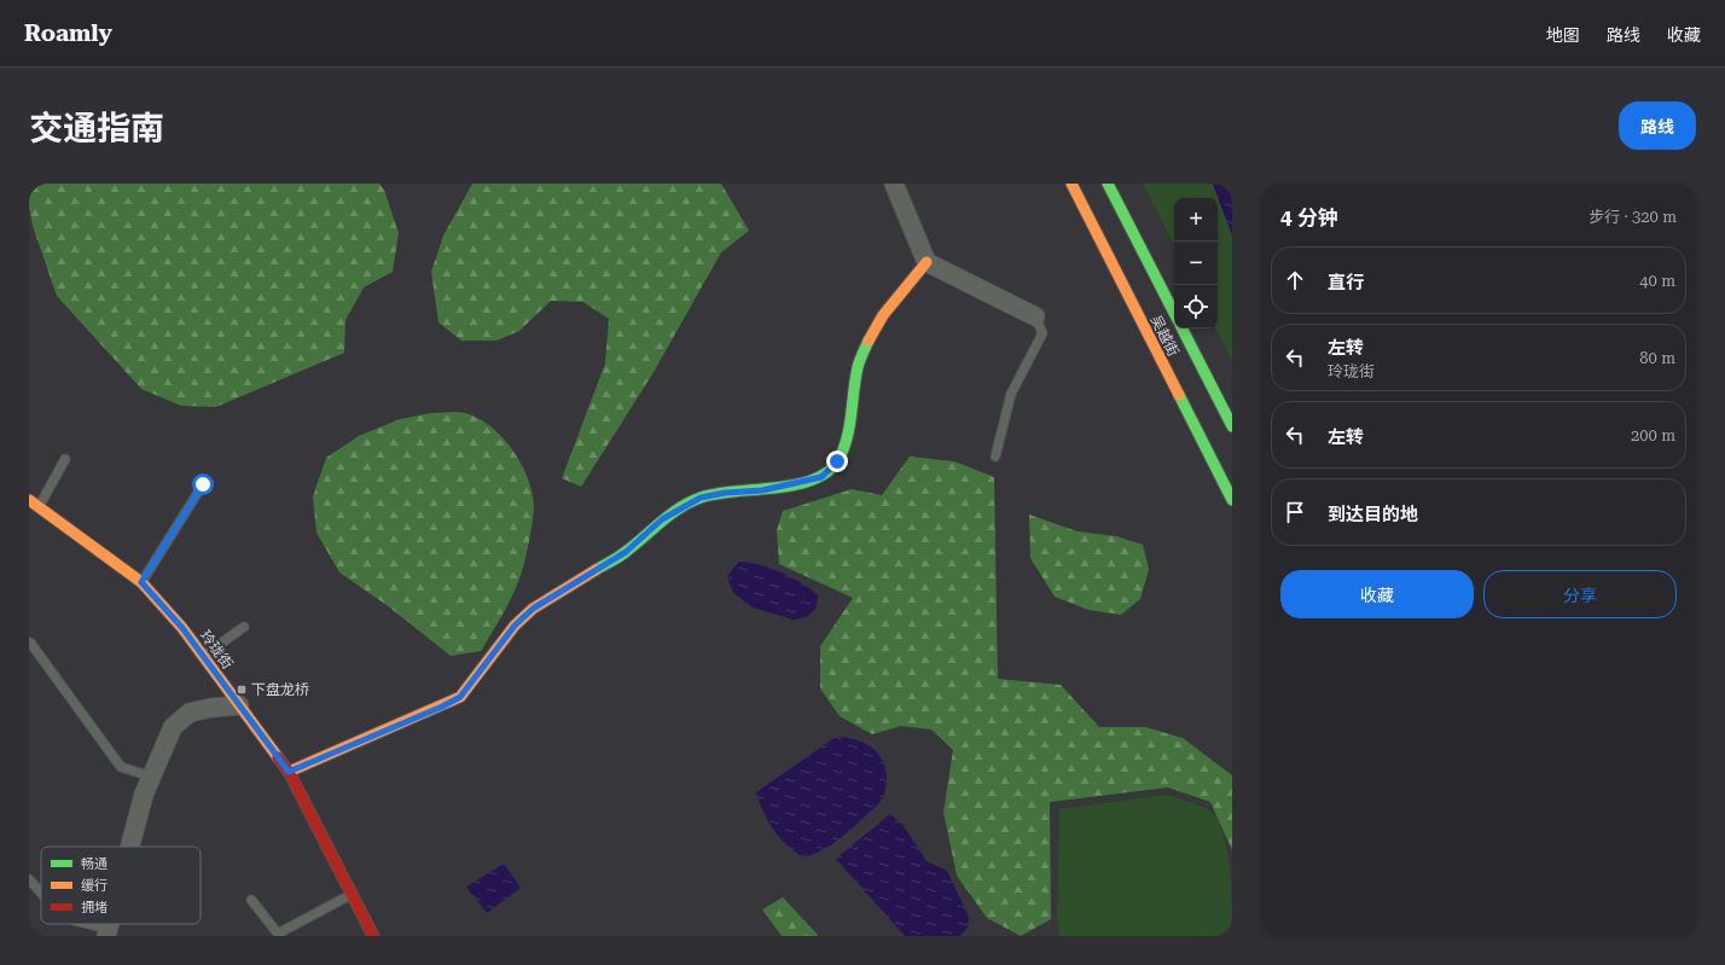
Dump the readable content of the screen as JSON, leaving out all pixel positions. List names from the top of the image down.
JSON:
{
  "streets": {
    "main road": ["吴越街", "玲珑街"]
  },
  "places": {
    "transit": ["下盘龙桥"]
  },
  "legend": ["畅通", "缓行", "拥堵"],
  "page": {
    "header": "Roamly",
    "nav": ["地图", "路线", "收藏"],
    "title": "交通指南",
    "buttons": [
      "路线",
      ["收藏", "分享"]
    ],
    "heading": ["4 分钟", "步行 · 320 m"],
    "map_buttons": ["+", "−"],
    "list": [
      ["直行", "40 m"],
      ["左转", "玲珑街", "80 m"],
      ["左转", "200 m"],
      "到达目的地"
    ]
  }
}
